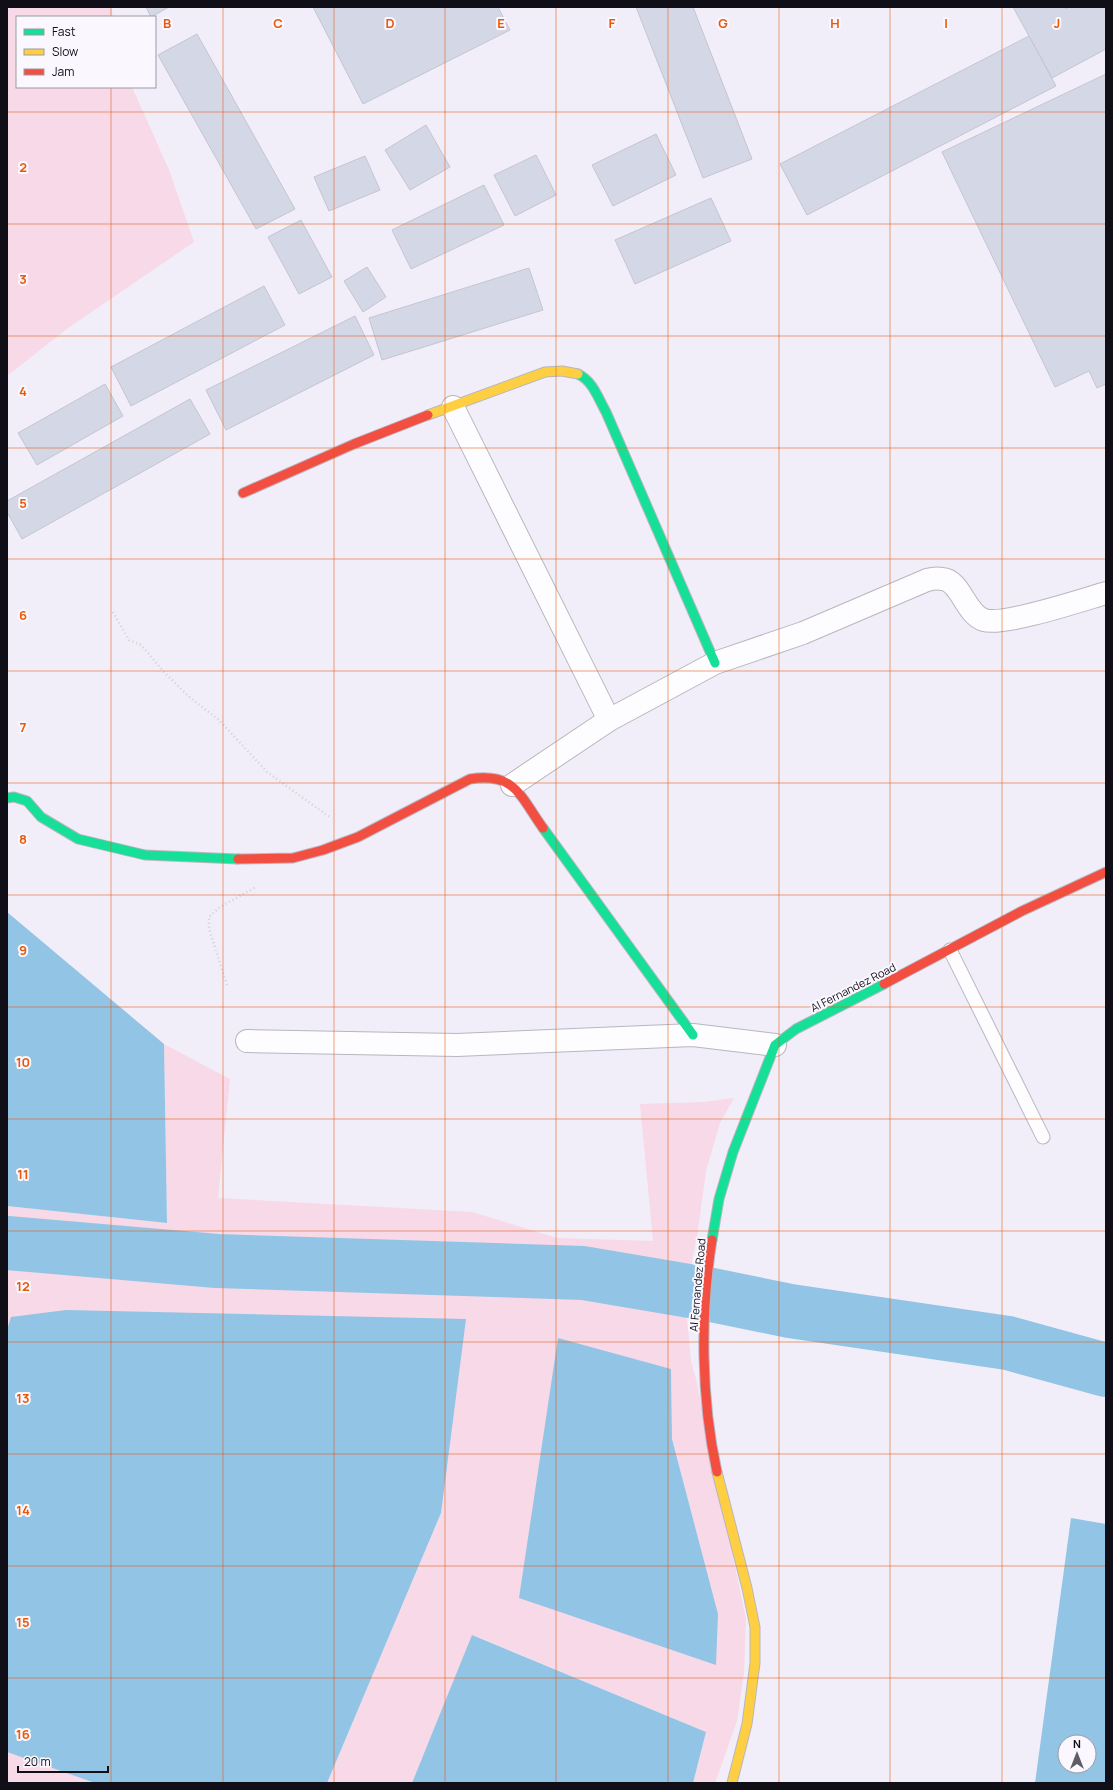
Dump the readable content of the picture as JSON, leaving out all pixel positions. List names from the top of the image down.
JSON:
{
  "streets": {
    "street": ["Al Fernandez Road"]
  },
  "legend": ["Fast", "Slow", "Jam"],
  "scale_bar": "20 m",
  "north": "top",
  "grid": {
    "columns": [
      "B",
      "C",
      "D",
      "E",
      "F",
      "G",
      "H",
      "I",
      "J"
    ],
    "rows": [
      "2",
      "3",
      "4",
      "5",
      "6",
      "7",
      "8",
      "9",
      "10",
      "11",
      "12",
      "13",
      "14",
      "15",
      "16"
    ]
  }
}
